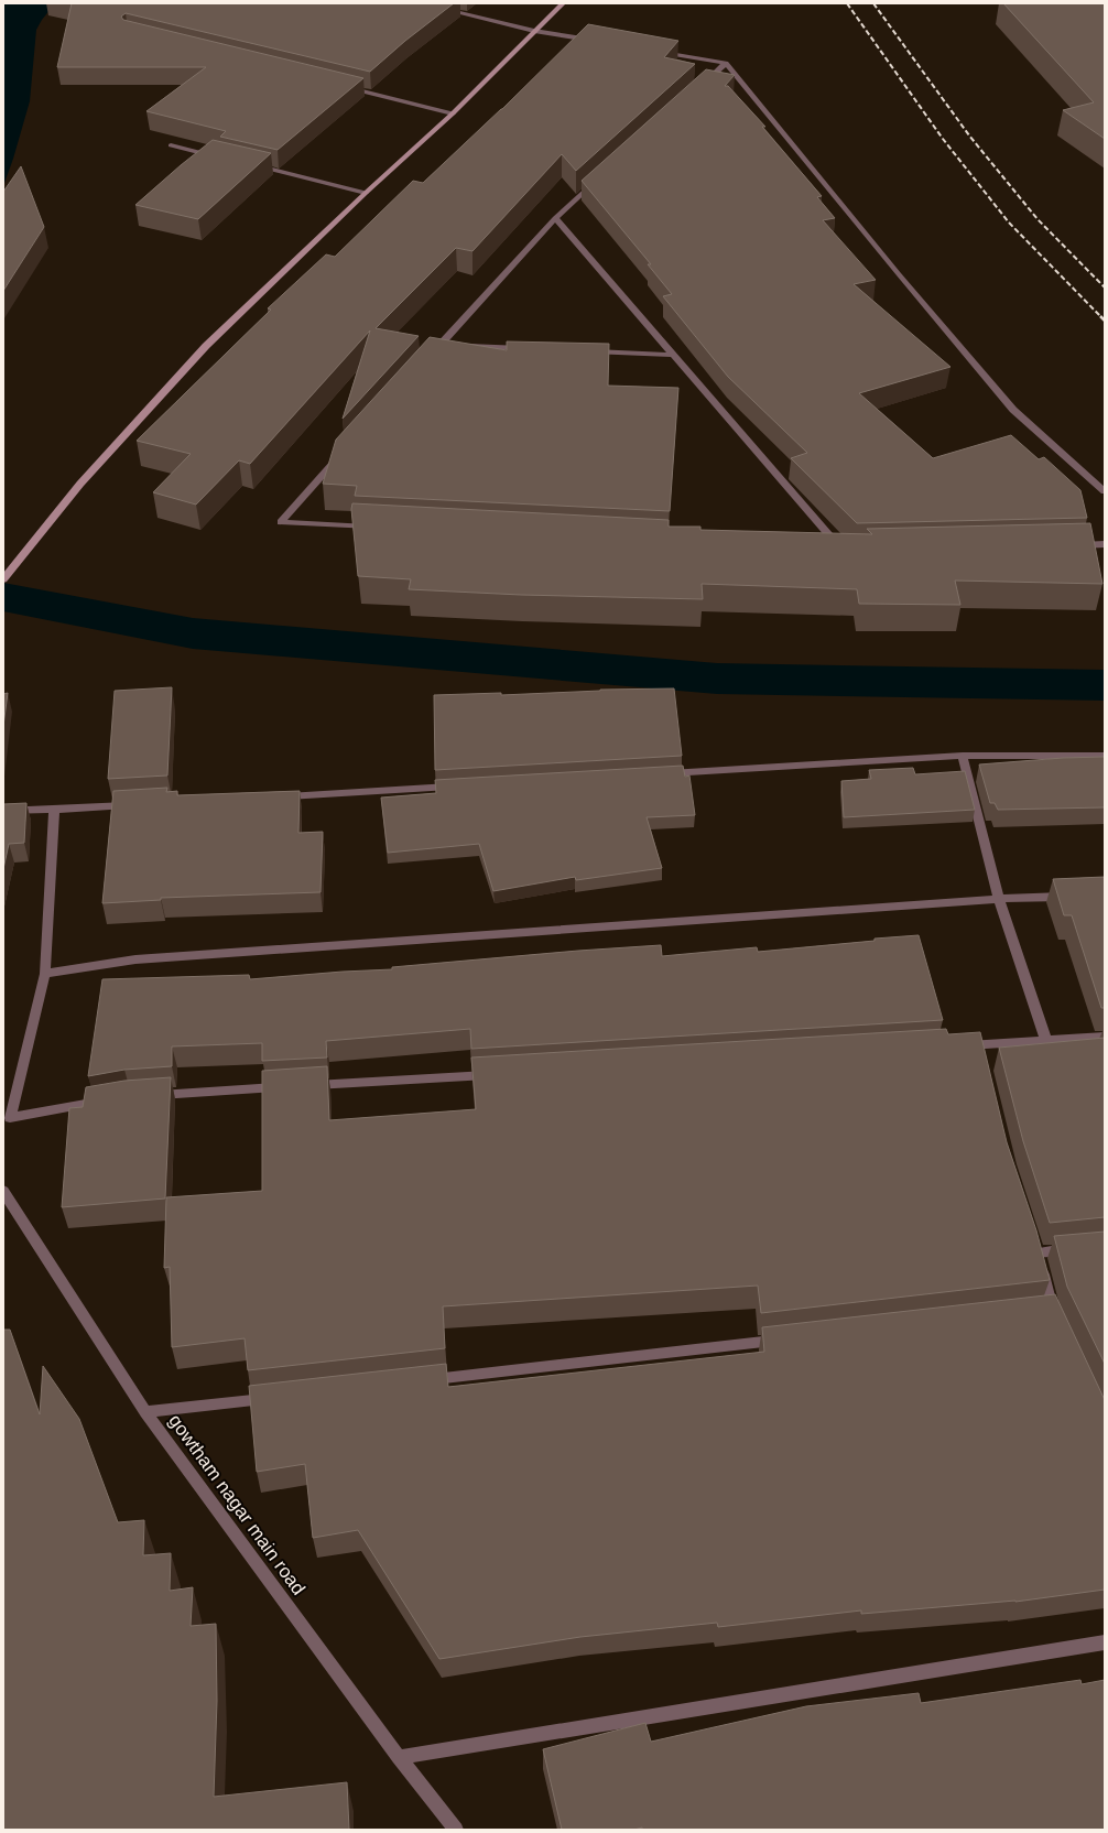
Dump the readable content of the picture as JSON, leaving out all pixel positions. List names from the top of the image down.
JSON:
{
  "streets": {
    "street": ["gowtham nagar main road"]
  }
}
